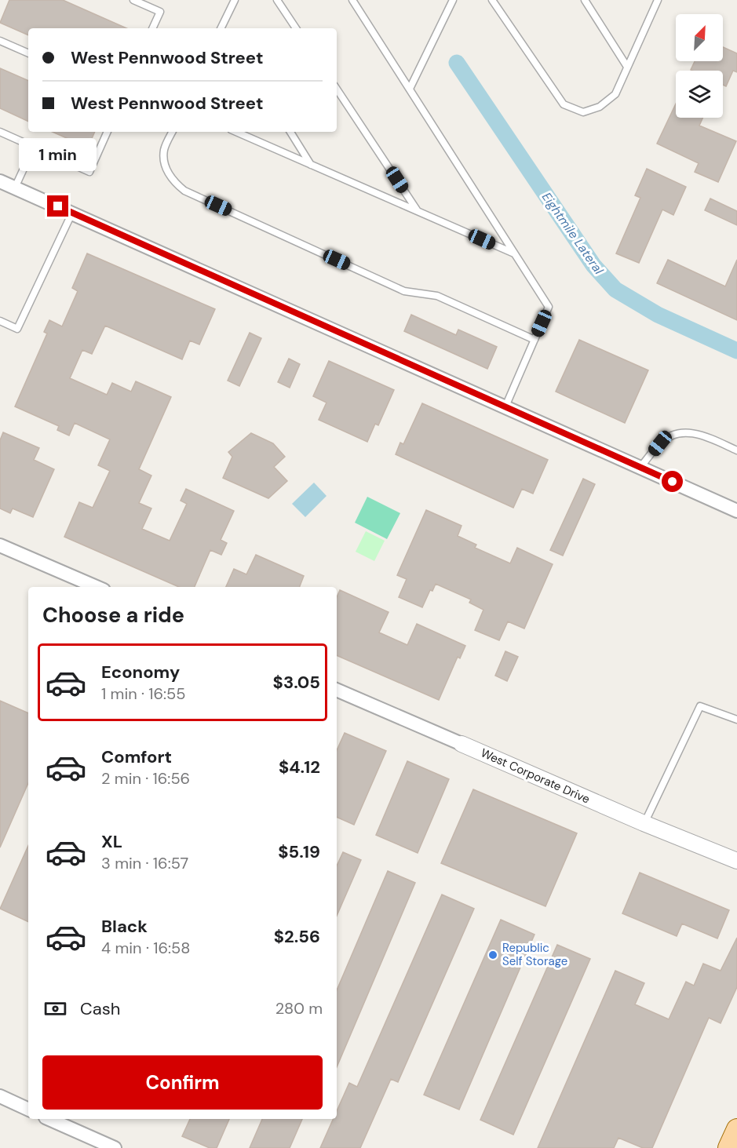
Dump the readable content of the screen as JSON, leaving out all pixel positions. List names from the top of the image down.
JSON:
{
  "streets": {
    "street": ["West Corporate Drive"]
  },
  "water": ["Eightmile Lateral"],
  "places": ["Republic Self Storage"],
  "north": "top right",
  "page": {
    "banner": ["West Pennwood Street", "West Pennwood Street"],
    "bubble": "1 min",
    "heading": "Choose a ride",
    "list": [
      {
        "name": "Economy",
        "note": "1 min · 16:55",
        "value": "$3.05"
      },
      {
        "name": "Comfort",
        "note": "2 min · 16:56",
        "value": "$4.12"
      },
      {
        "name": "XL",
        "note": "3 min · 16:57",
        "value": "$5.19"
      },
      {
        "name": "Black",
        "note": "4 min · 16:58",
        "value": "$2.56"
      }
    ],
    "pay": ["Cash", "280 m"],
    "buttons": "Confirm"
  }
}
